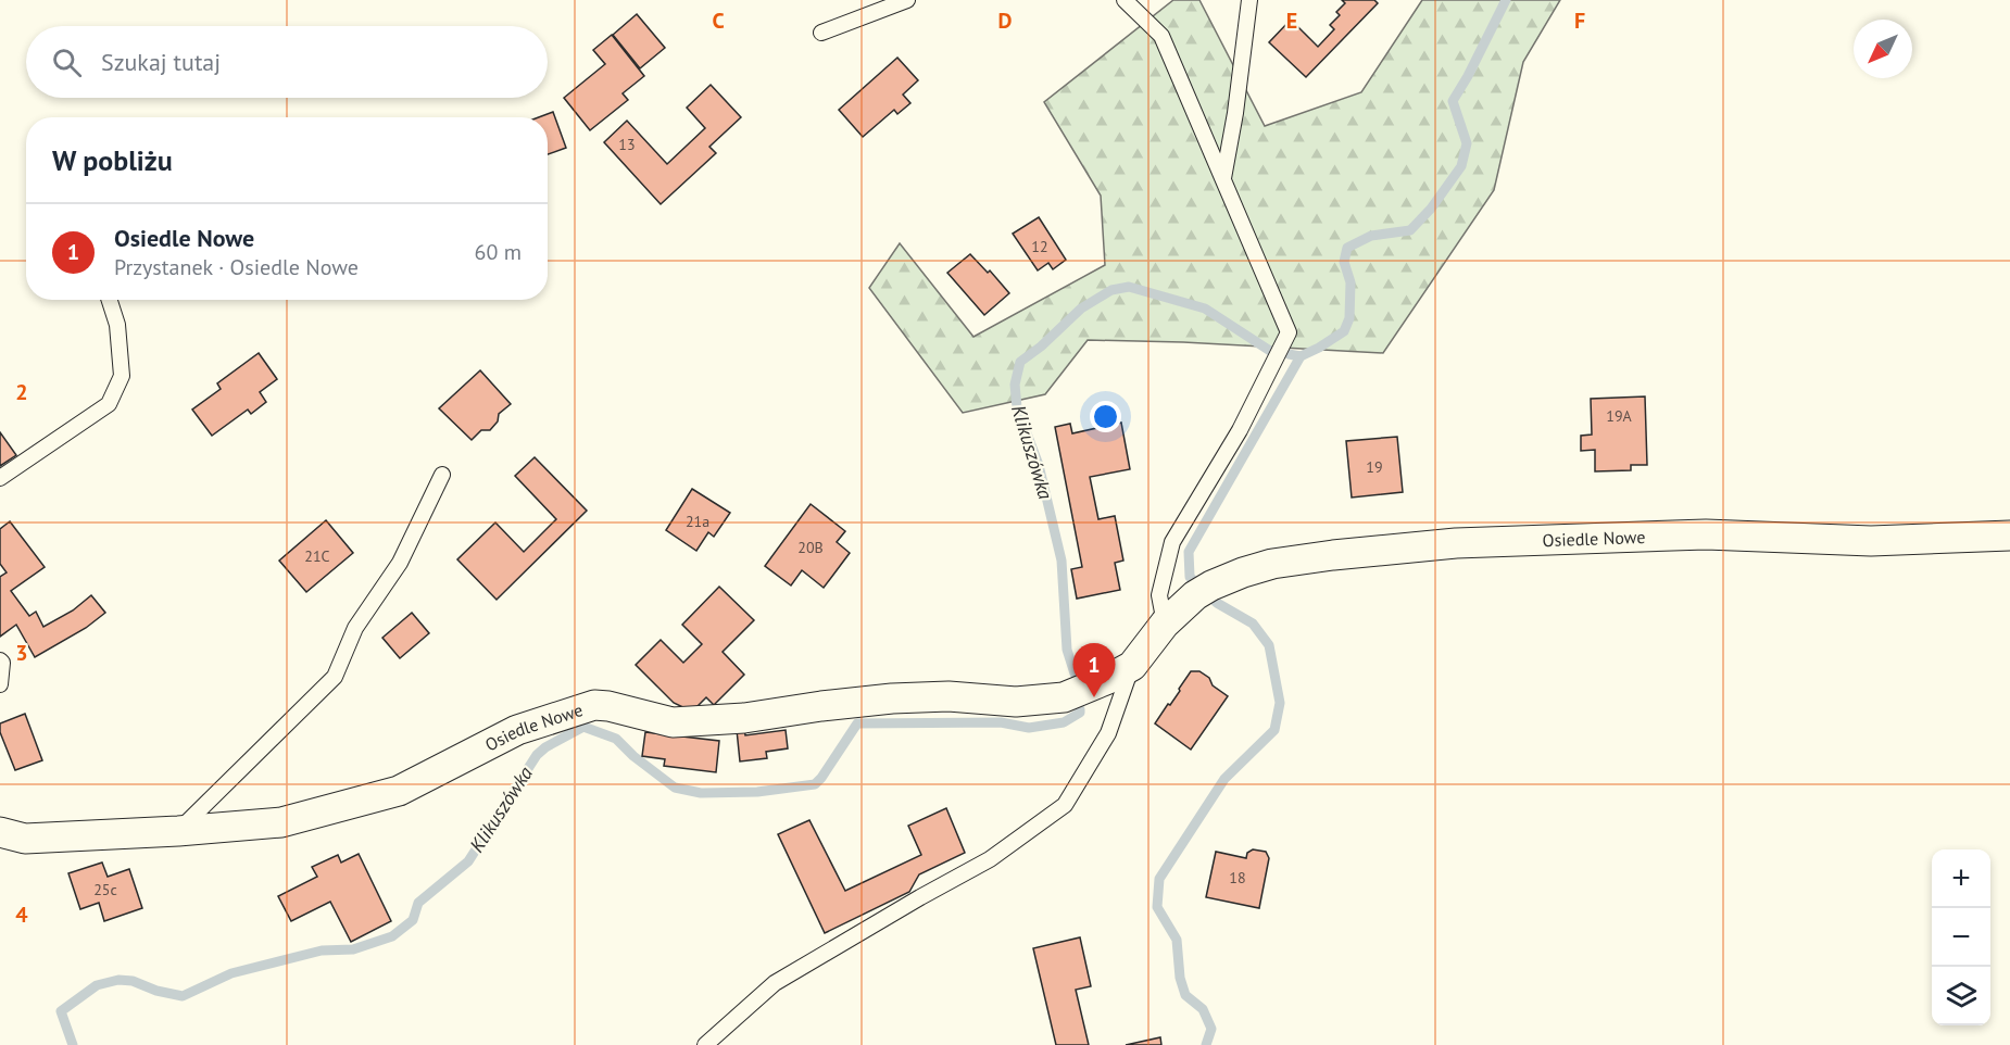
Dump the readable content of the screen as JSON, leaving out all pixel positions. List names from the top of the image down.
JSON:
{
  "streets": {
    "street": ["Osiedle Nowe"]
  },
  "water": ["Klikuszówka"],
  "house_numbers": [
    "13",
    "12",
    "19A",
    "19",
    "21a",
    "20B",
    "21C",
    "18",
    "25c"
  ],
  "north": "bottom left",
  "page": {
    "search": "Szukaj tutaj",
    "heading": "W pobliżu",
    "list": [
      {
        "mark": "1",
        "name": "Osiedle Nowe",
        "note": "Przystanek · Osiedle Nowe",
        "value": "60 m"
      }
    ],
    "pins": "1",
    "map_buttons": ["+", "−"]
  },
  "grid": {
    "columns": [
      "C",
      "D",
      "E",
      "F"
    ],
    "rows": ["2", "3", "4"]
  }
}
